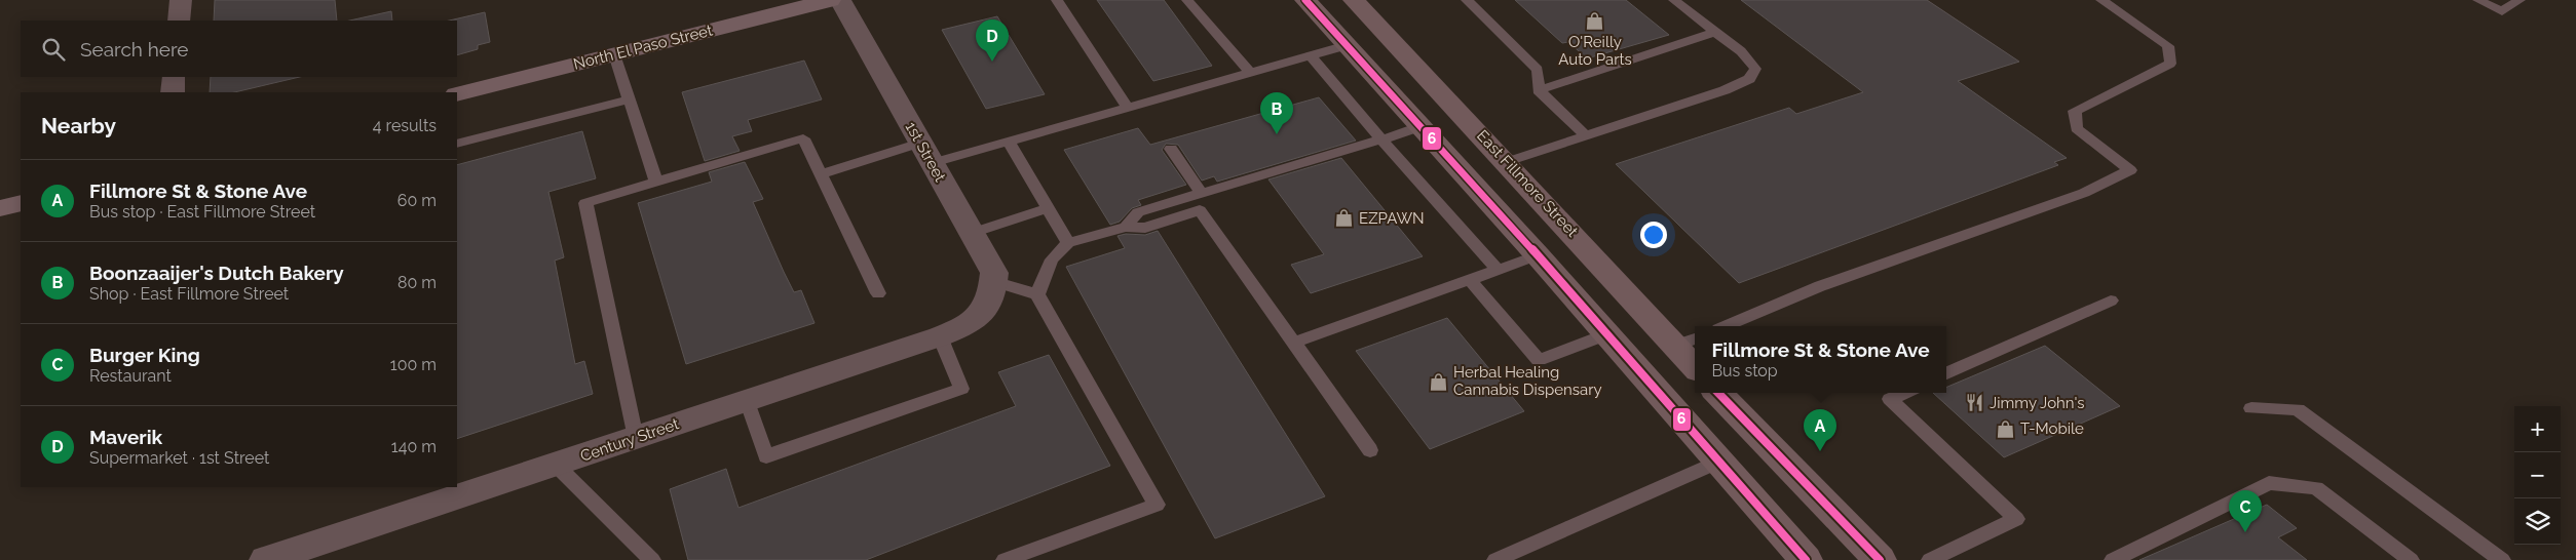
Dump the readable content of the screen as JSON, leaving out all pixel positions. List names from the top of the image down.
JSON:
{
  "streets": {
    "main road": ["East Fillmore Street"],
    "street": ["North El Paso Street", "1st Street", "Century Street"]
  },
  "crossings": [
    ["1st Street", "Century Street"]
  ],
  "places": {
    "shop": [
      "O'Reilly Auto Parts",
      "EZPAWN",
      "Herbal Healing Cannabis Dispensary",
      "T-Mobile"
    ],
    "restaurant": ["Jimmy John's"]
  },
  "lines": ["transit line 6"],
  "page": {
    "pins": [
      "D",
      "B",
      "A",
      "C"
    ],
    "search": "Search here",
    "heading": ["Nearby", "4 results"],
    "list": [
      {
        "mark": "A",
        "name": "Fillmore St & Stone Ave",
        "note": "Bus stop · East Fillmore Street",
        "value": "60 m"
      },
      {
        "mark": "B",
        "name": "Boonzaaijer's Dutch Bakery",
        "note": "Shop · East Fillmore Street",
        "value": "80 m"
      },
      {
        "mark": "C",
        "name": "Burger King",
        "note": "Restaurant",
        "value": "100 m"
      },
      {
        "mark": "D",
        "name": "Maverik",
        "note": "Supermarket · 1st Street",
        "value": "140 m"
      }
    ],
    "popup": ["Fillmore St & Stone Ave", "Bus stop"],
    "map_buttons": ["+", "−"]
  }
}
